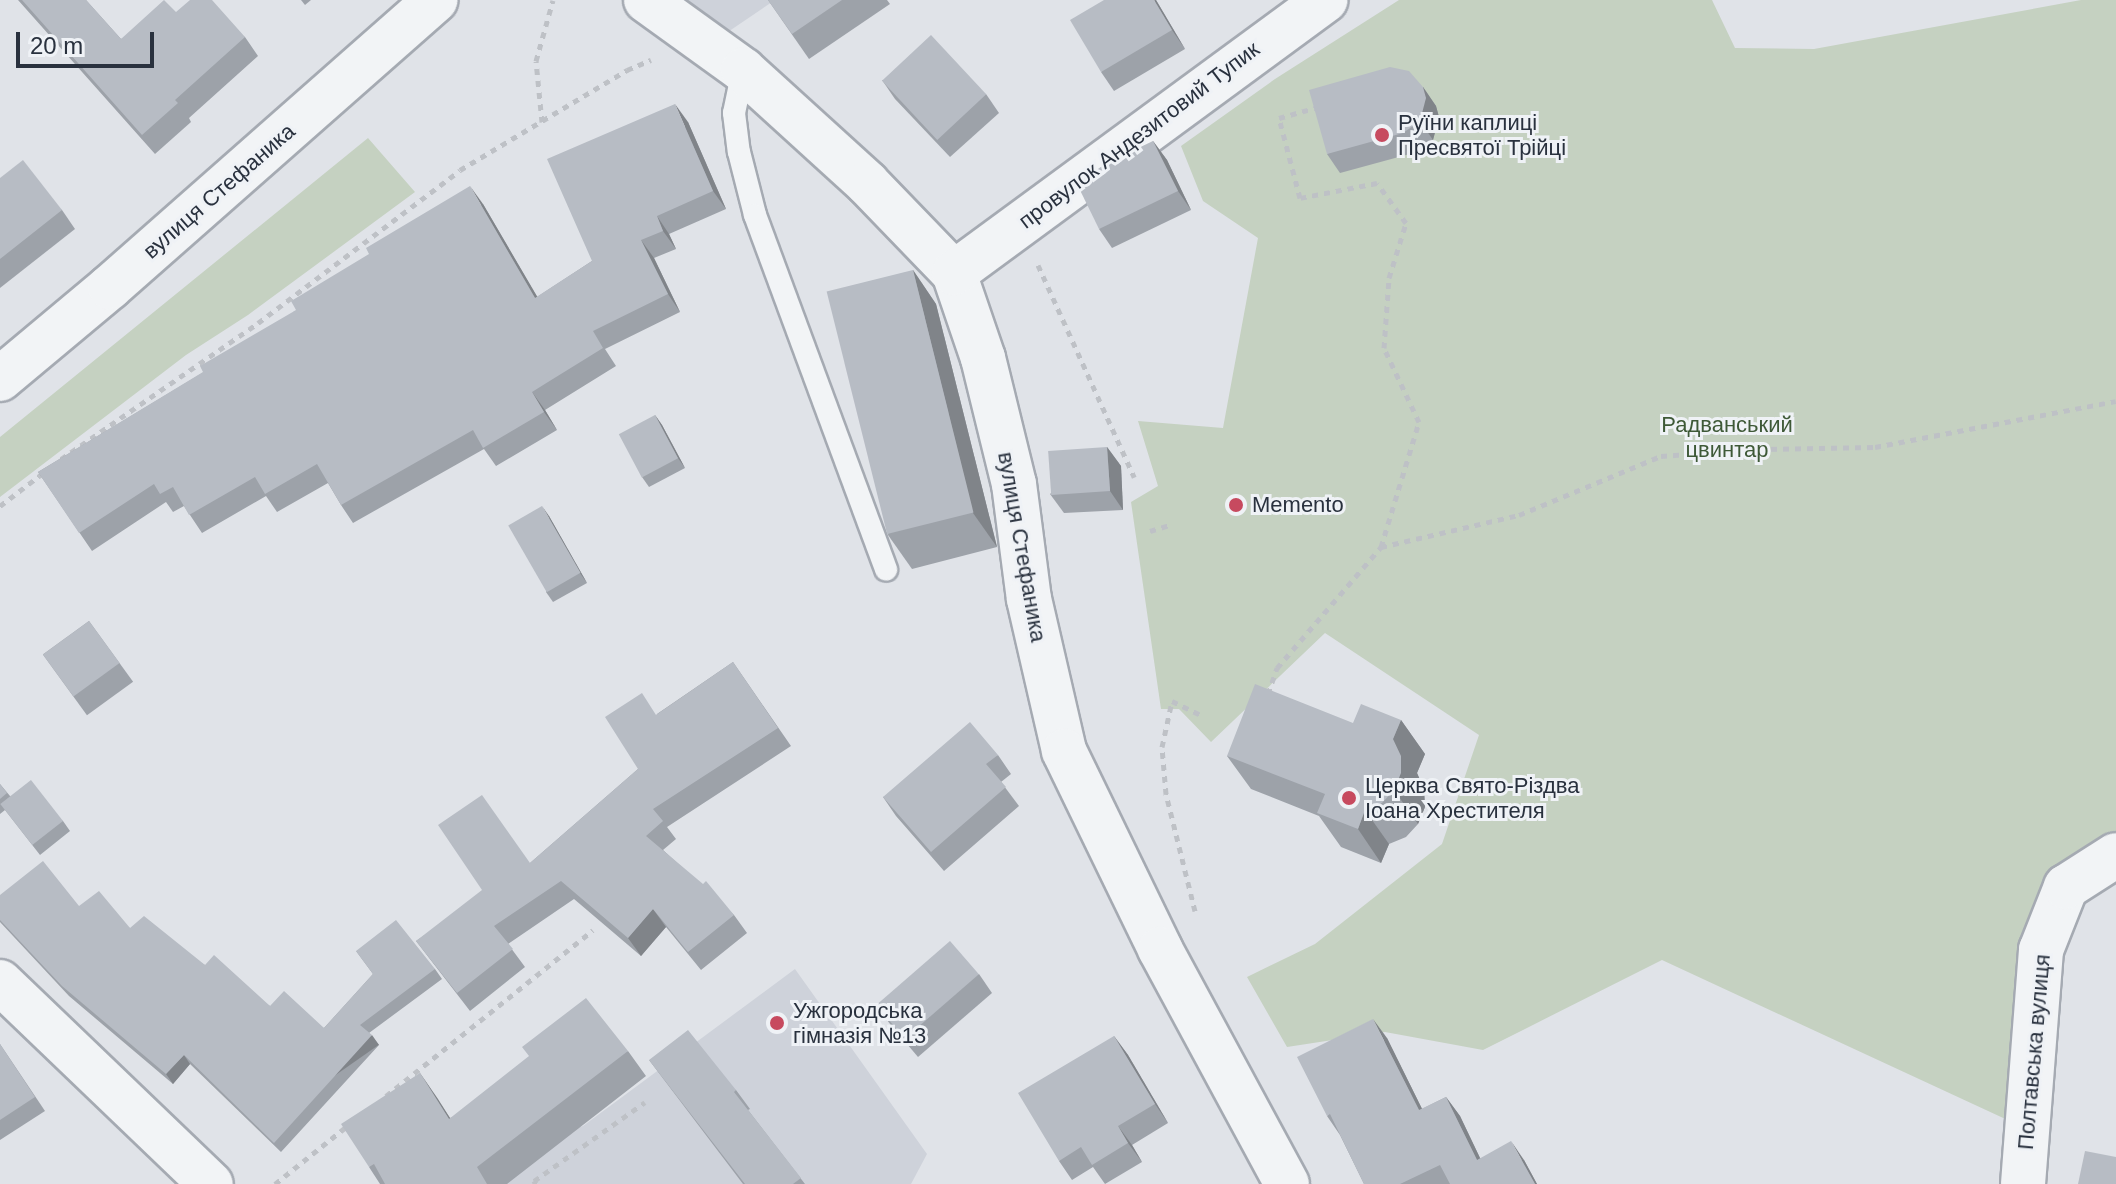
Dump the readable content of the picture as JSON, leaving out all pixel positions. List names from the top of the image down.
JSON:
{
  "streets": {
    "street": ["провулок Андезитовий Тупик", "вулиця Стефаника", "Полтавська вулиця"]
  },
  "crossings": [
    ["провулок Андезитовий Тупик", "вулиця Стефаника"]
  ],
  "parks": ["Радванський цвинтар"],
  "places": [
    "Руїни каплиці Пресвятої Трійці",
    "Memento",
    "Церква Свято-Різдва Іоана Хрестителя",
    "Ужгородська гімназія №13"
  ],
  "scale_bar": "20 m"
}
